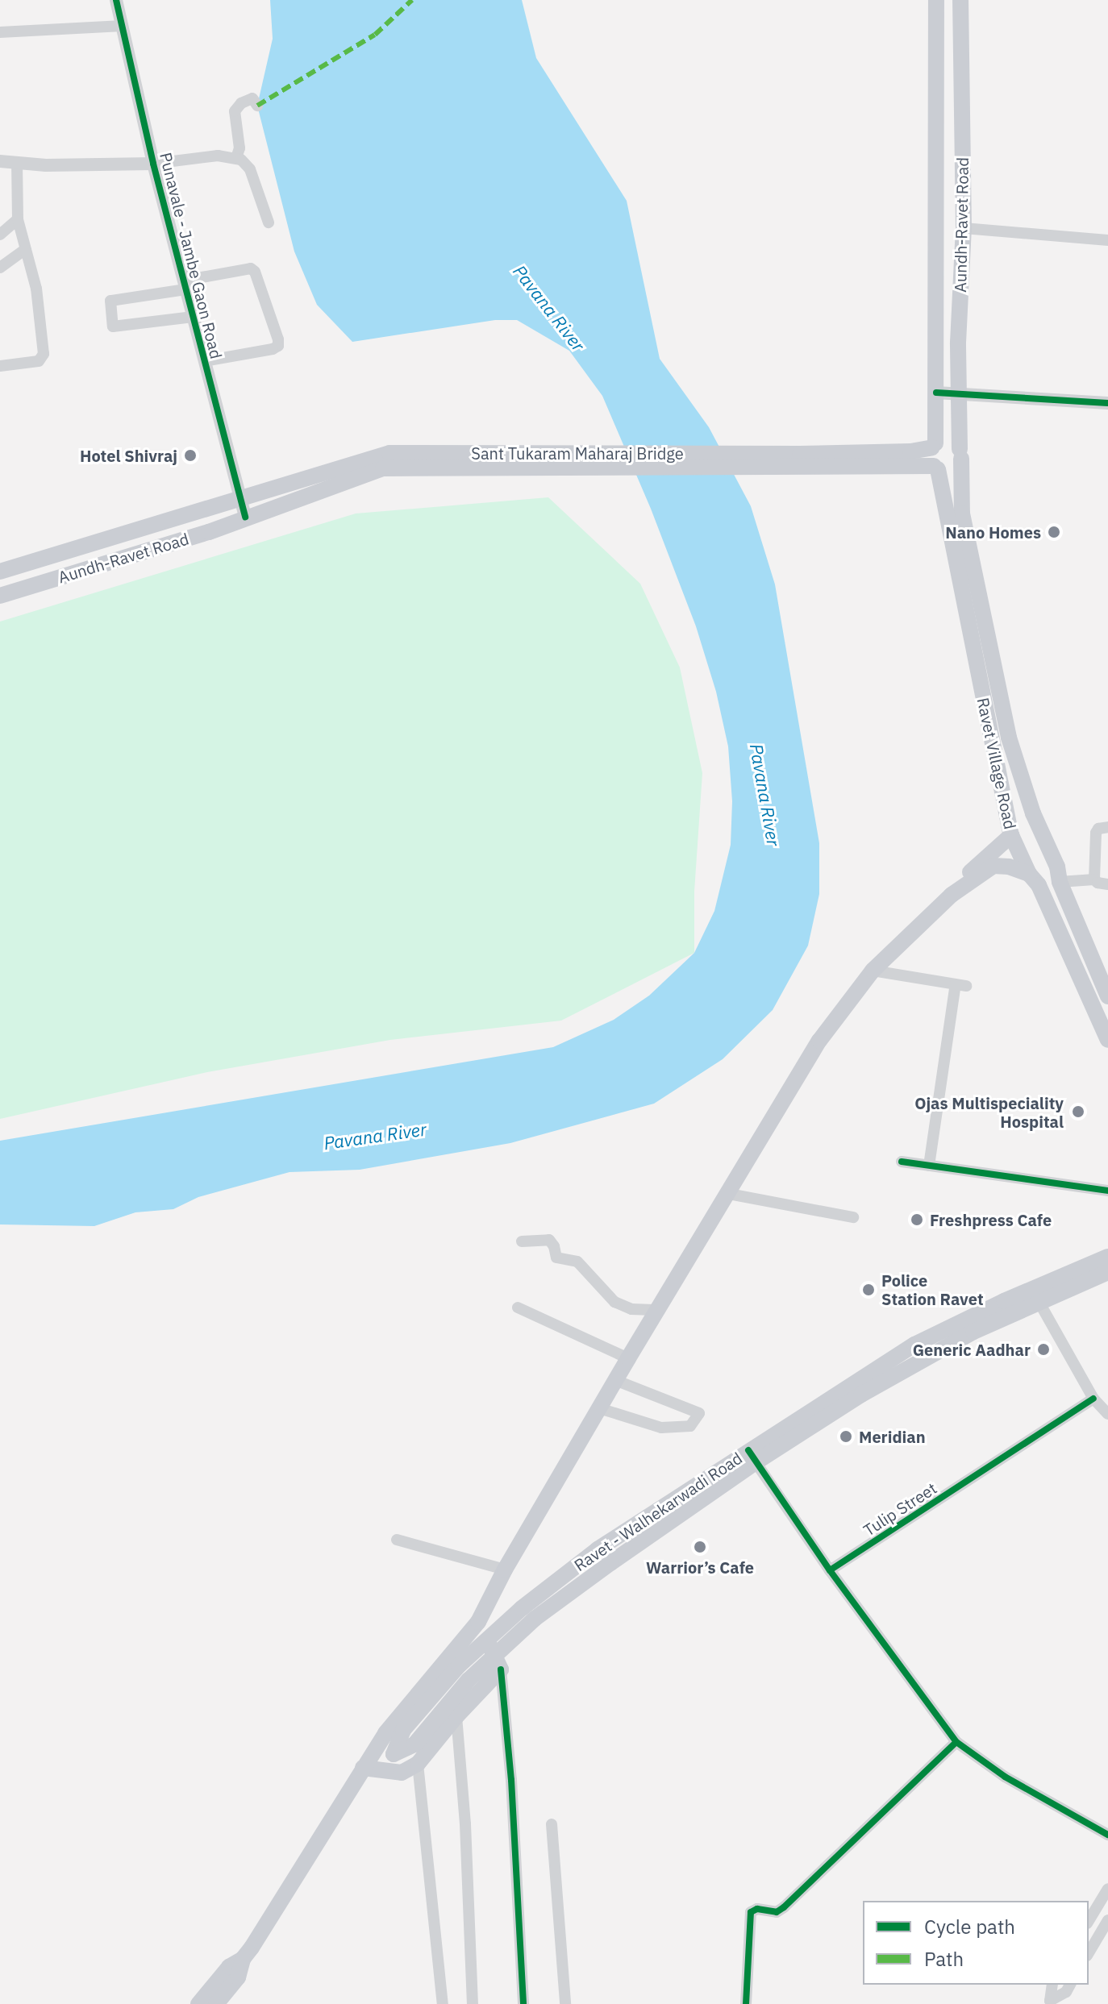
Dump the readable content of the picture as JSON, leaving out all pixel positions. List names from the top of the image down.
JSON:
{
  "streets": {
    "main road": [
      "Aundh-Ravet Road",
      "Sant Tukaram Maharaj Bridge",
      "Ravet Village Road",
      "Ravet - Walhekarwadi Road"
    ],
    "street": ["Punavale - Jambe Gaon Road", "Tulip Street"]
  },
  "crossings": [
    ["Aundh-Ravet Road", "Punavale - Jambe Gaon Road"],
    ["Aundh-Ravet Road", "Sant Tukaram Maharaj Bridge"],
    ["Aundh-Ravet Road", "Ravet Village Road"]
  ],
  "water": ["Pavana River"],
  "places": [
    "Hotel Shivraj",
    "Nano Homes",
    "Ojas Multispeciality Hospital",
    "Freshpress Cafe",
    "Police Station Ravet",
    "Generic Aadhar",
    "Meridian",
    "Warrior’s Cafe"
  ],
  "legend": ["Cycle path", "Path"]
}
